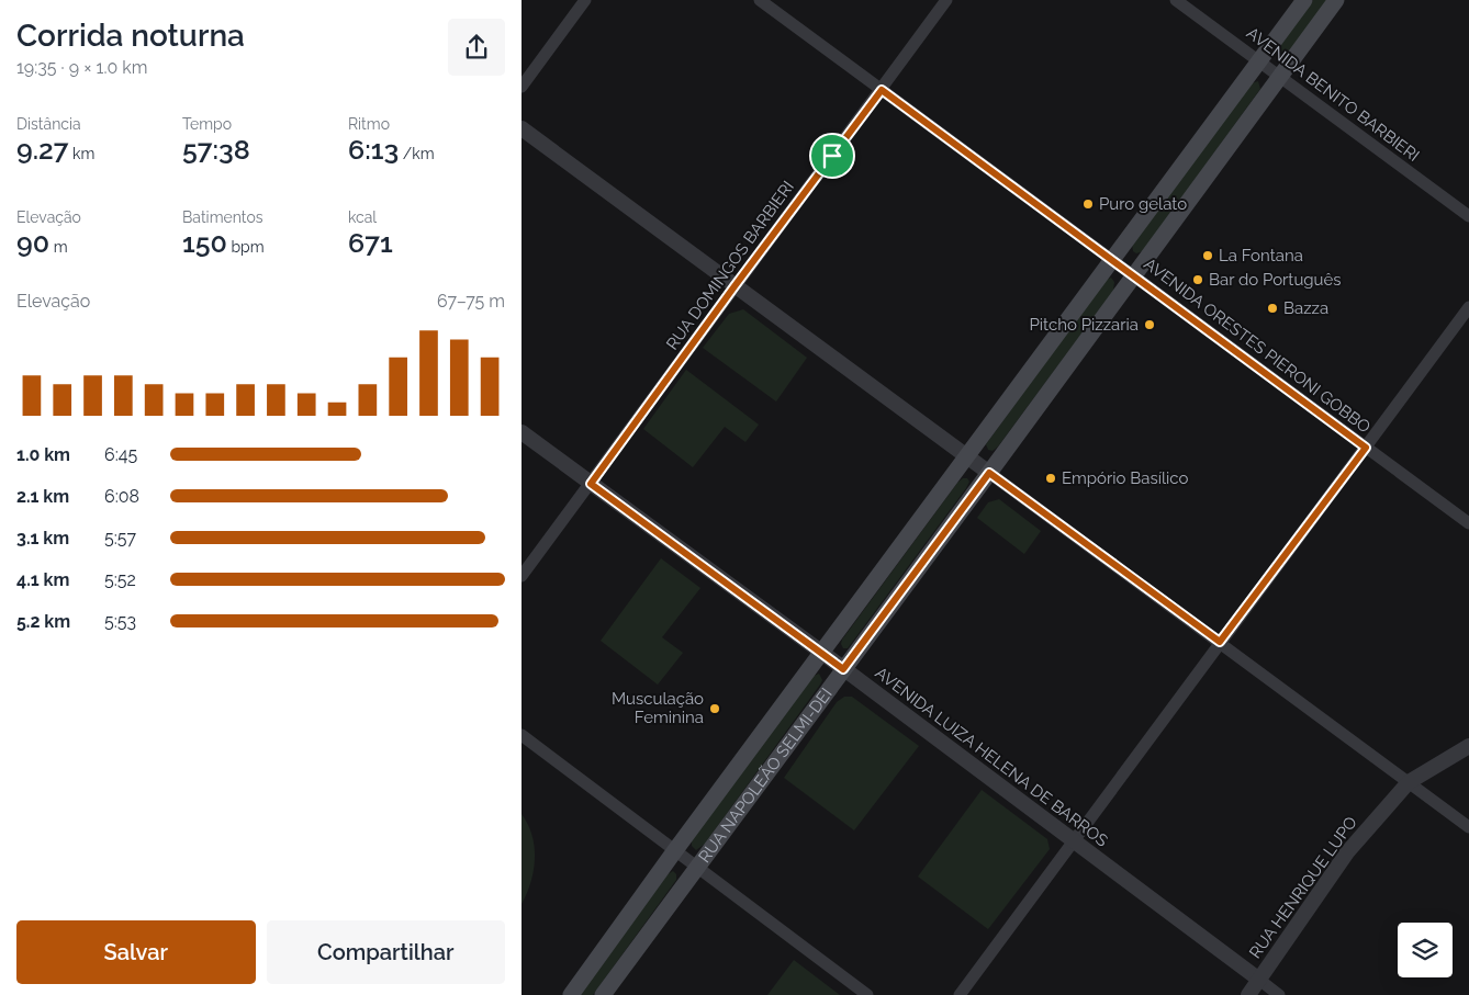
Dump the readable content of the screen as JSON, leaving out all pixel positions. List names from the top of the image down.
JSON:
{
  "streets": {
    "main road": ["RUA NAPOLEÃO SELMI-DEI"],
    "street": [
      "AVENIDA BENITO BARBIERI",
      "RUA DOMINGOS BARBIERI",
      "AVENIDA ORESTES PIERONI GOBBO",
      "AVENIDA LUIZA HELENA DE BARROS",
      "RUA HENRIQUE LUPO"
    ]
  },
  "crossings": [
    ["AVENIDA BENITO BARBIERI", "RUA NAPOLEÃO SELMI-DEI"],
    ["RUA DOMINGOS BARBIERI", "AVENIDA ORESTES PIERONI GOBBO"],
    ["RUA DOMINGOS BARBIERI", "AVENIDA LUIZA HELENA DE BARROS"],
    ["AVENIDA ORESTES PIERONI GOBBO", "RUA NAPOLEÃO SELMI-DEI"],
    ["AVENIDA LUIZA HELENA DE BARROS", "RUA NAPOLEÃO SELMI-DEI"],
    ["AVENIDA LUIZA HELENA DE BARROS", "RUA HENRIQUE LUPO"]
  ],
  "places": [
    "Puro gelato",
    "La Fontana",
    "Bar do Português",
    "Bazza",
    "Pitcho Pizzaria",
    "Empório Basílico",
    "Musculação Feminina"
  ],
  "page": {
    "heading": ["Corrida noturna", "19:35 · 9 × 1.0 km"],
    "stats": [
      ["Distância", "9.27 km"],
      ["Tempo", "57:38"],
      ["Ritmo", "6:13 /km"],
      ["Elevação", "90 m"],
      ["Batimentos", "150 bpm"],
      ["kcal", "671"]
    ],
    "chart": ["Elevação", "67–75 m"],
    "list": [
      {
        "name": "1.0 km",
        "note": "6:45"
      },
      {
        "name": "2.1 km",
        "note": "6:08"
      },
      {
        "name": "3.1 km",
        "note": "5:57"
      },
      {
        "name": "4.1 km",
        "note": "5:52"
      },
      {
        "name": "5.2 km",
        "note": "5:53"
      }
    ],
    "buttons": ["Salvar", "Compartilhar"]
  }
}
